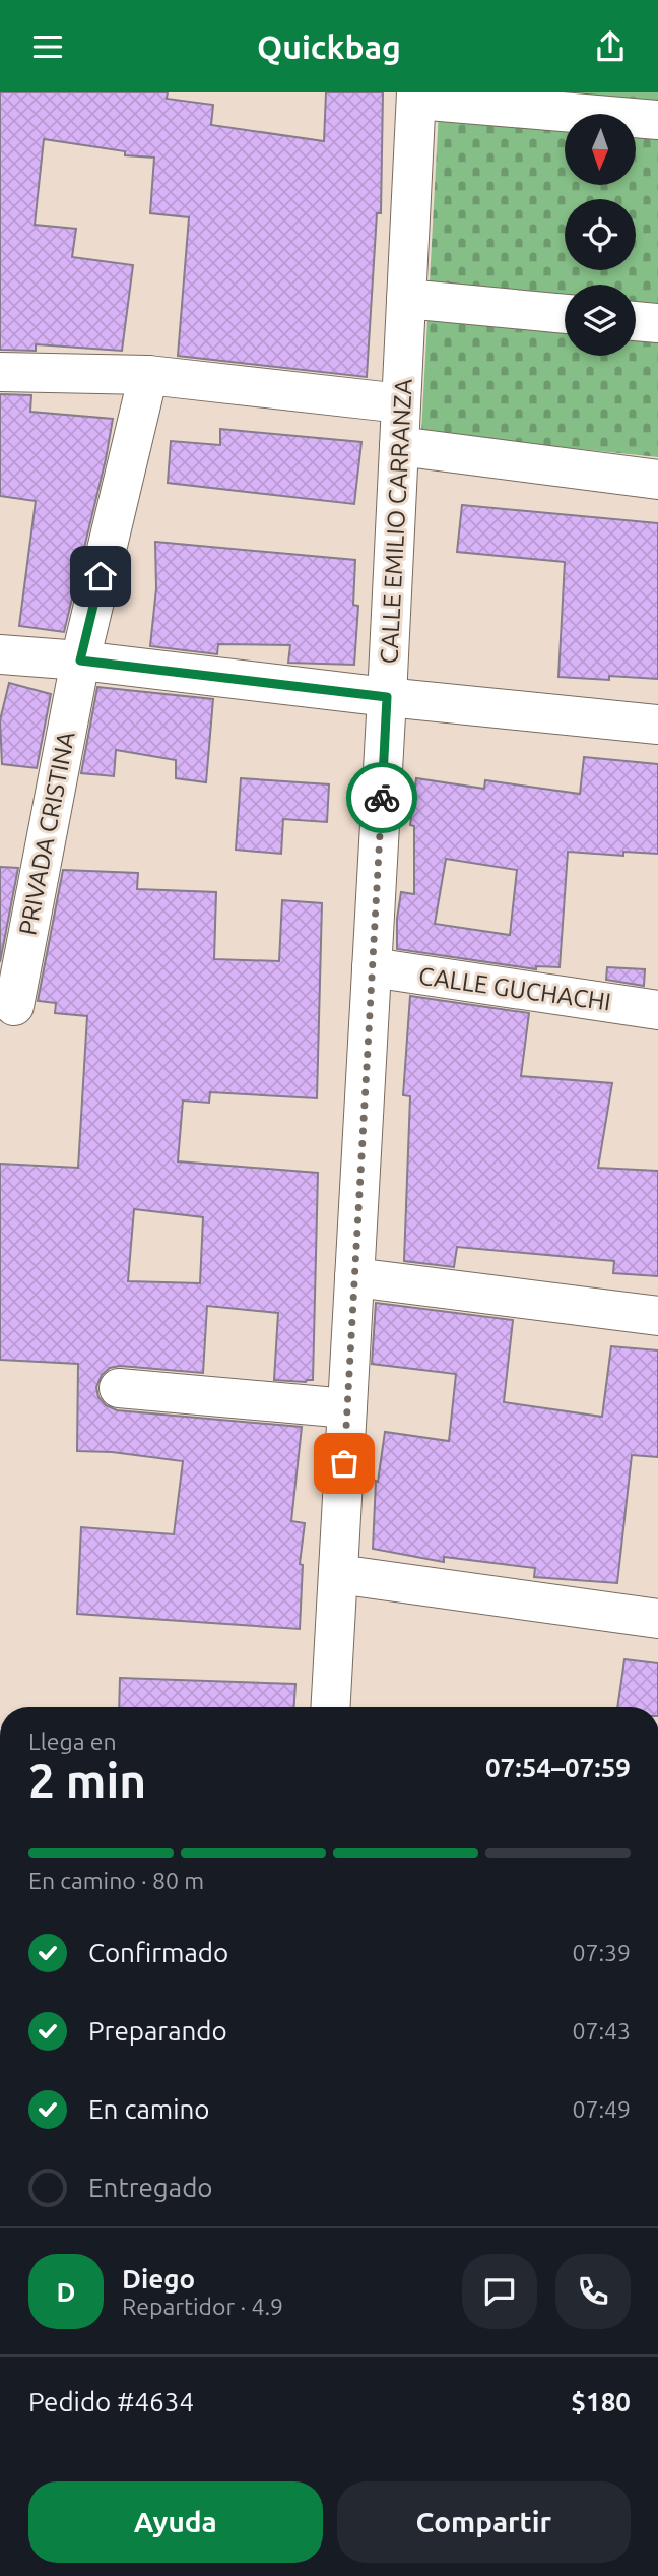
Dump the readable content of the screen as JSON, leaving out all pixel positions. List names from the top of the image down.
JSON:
{
  "streets": {
    "street": ["CALLE EMILIO CARRANZA", "PRIVADA CRISTINA", "CALLE GUCHACHI"]
  },
  "crossings": [
    ["CALLE EMILIO CARRANZA", "CALLE GUCHACHI"]
  ],
  "north": "bottom",
  "page": {
    "header": "Quickbag",
    "heading": ["2 min", "Llega en", "07:54–07:59"],
    "panel": [
      "Diego",
      "Repartidor · 4.9",
      "Pedido #4634",
      "$180"
    ],
    "bar": "En camino · 80 m",
    "list": [
      ["Confirmado", "07:39"],
      ["Preparando", "07:43"],
      ["En camino", "07:49"],
      "Entregado"
    ],
    "round": "D",
    "buttons": ["Ayuda", "Compartir"]
  }
}
